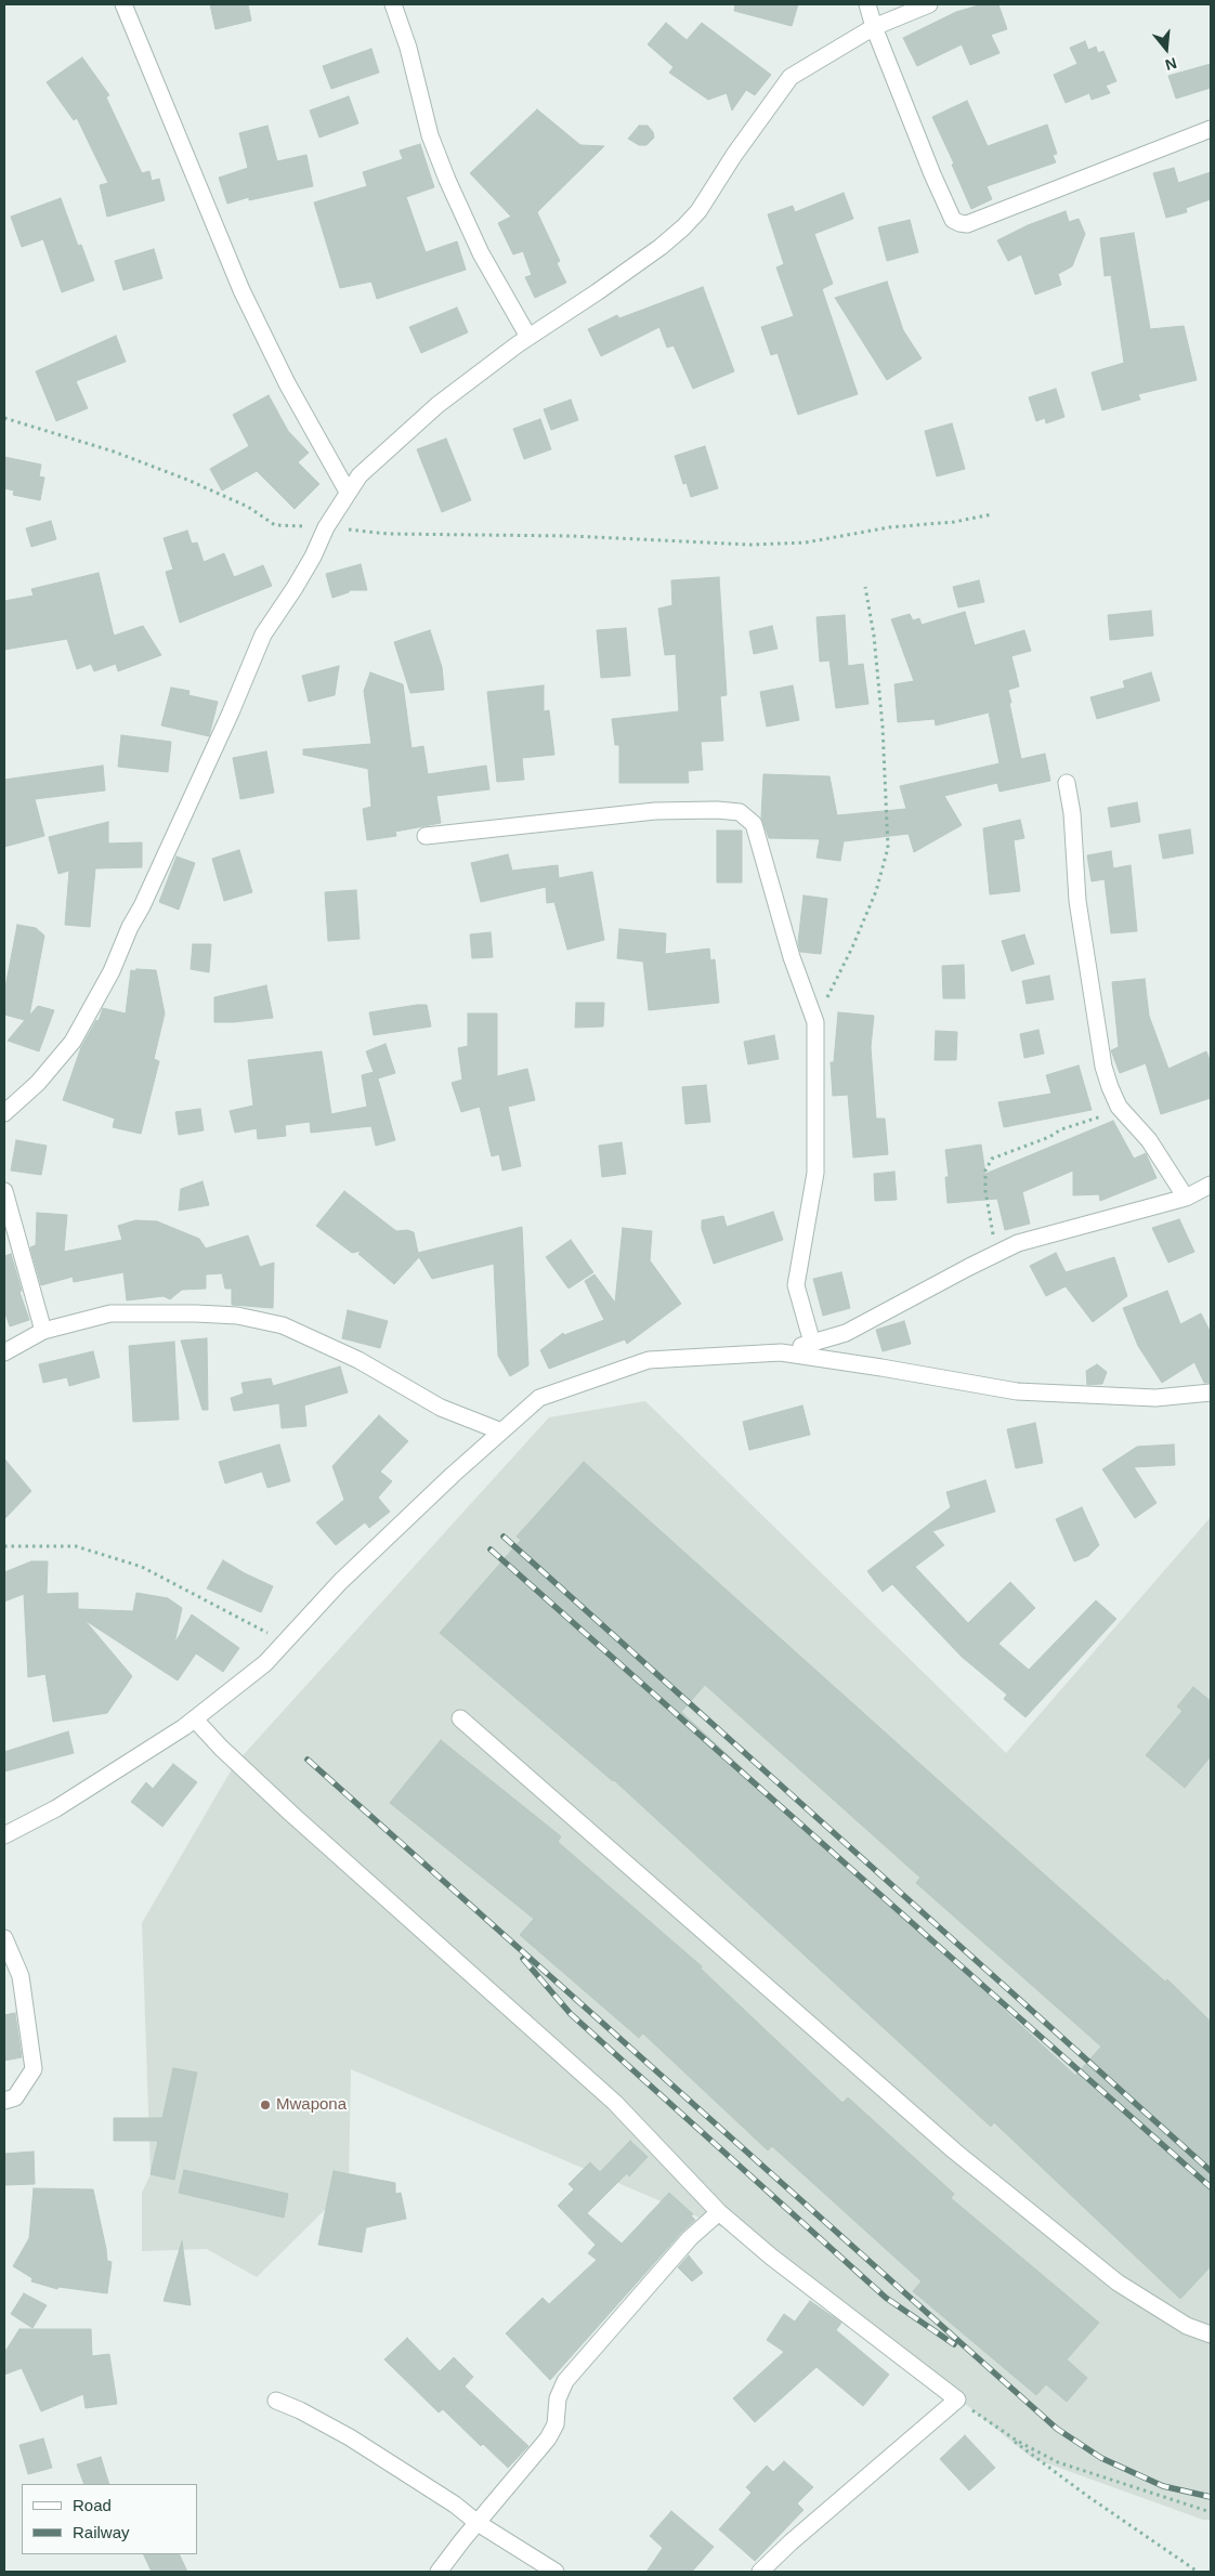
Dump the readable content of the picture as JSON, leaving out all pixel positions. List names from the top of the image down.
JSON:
{
  "places": ["Mwapona"],
  "legend": ["Road", "Railway"],
  "north": "bottom"
}
